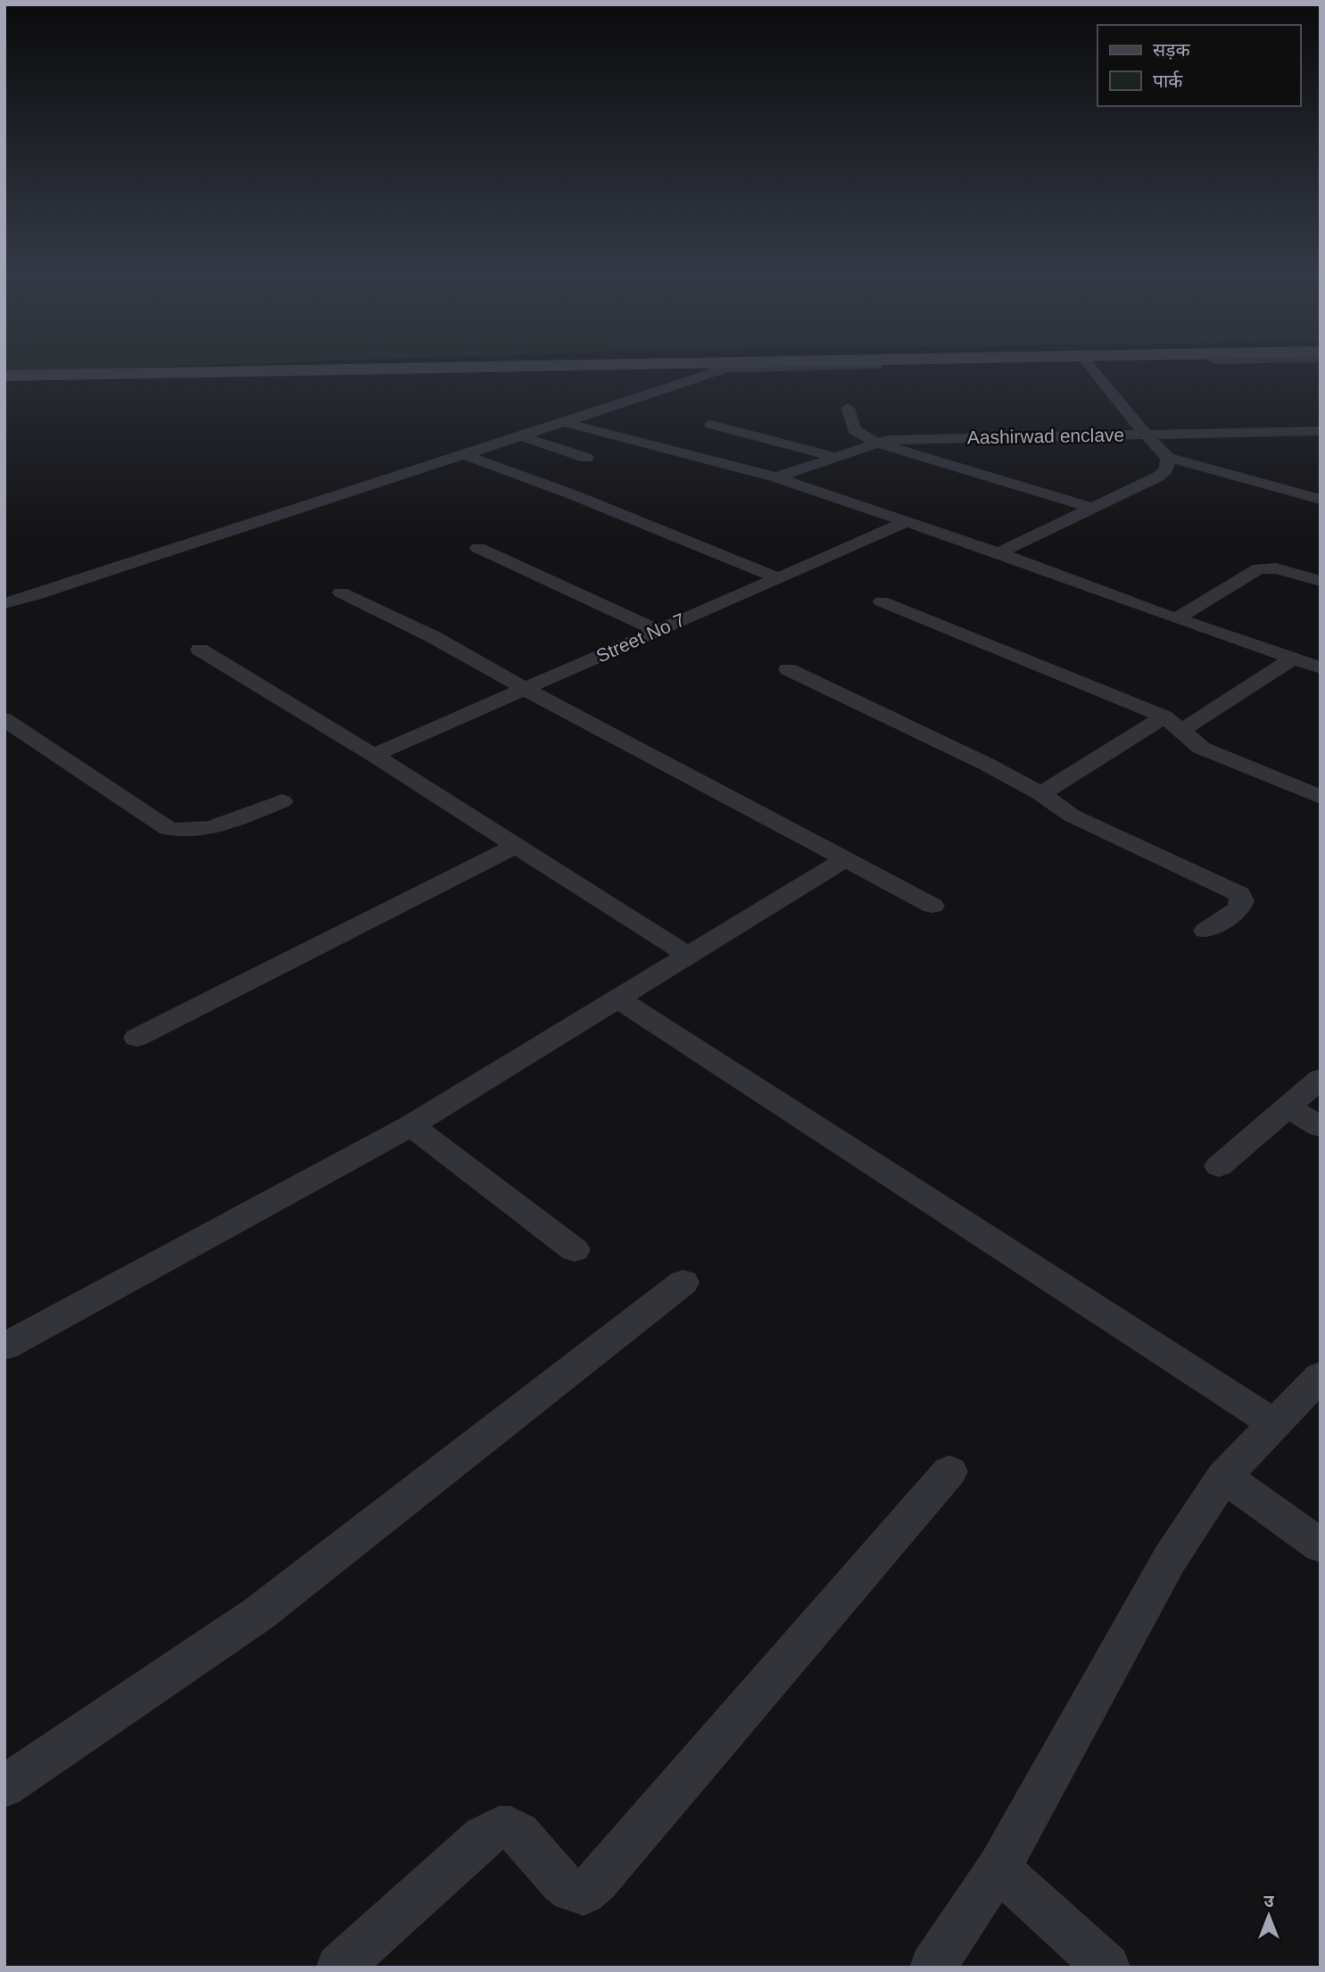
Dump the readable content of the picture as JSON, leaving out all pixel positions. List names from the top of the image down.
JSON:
{
  "streets": {
    "street": ["Aashirwad enclave", "Street No 7"]
  },
  "legend": ["सड़क", "पार्क"],
  "north": "top"
}
